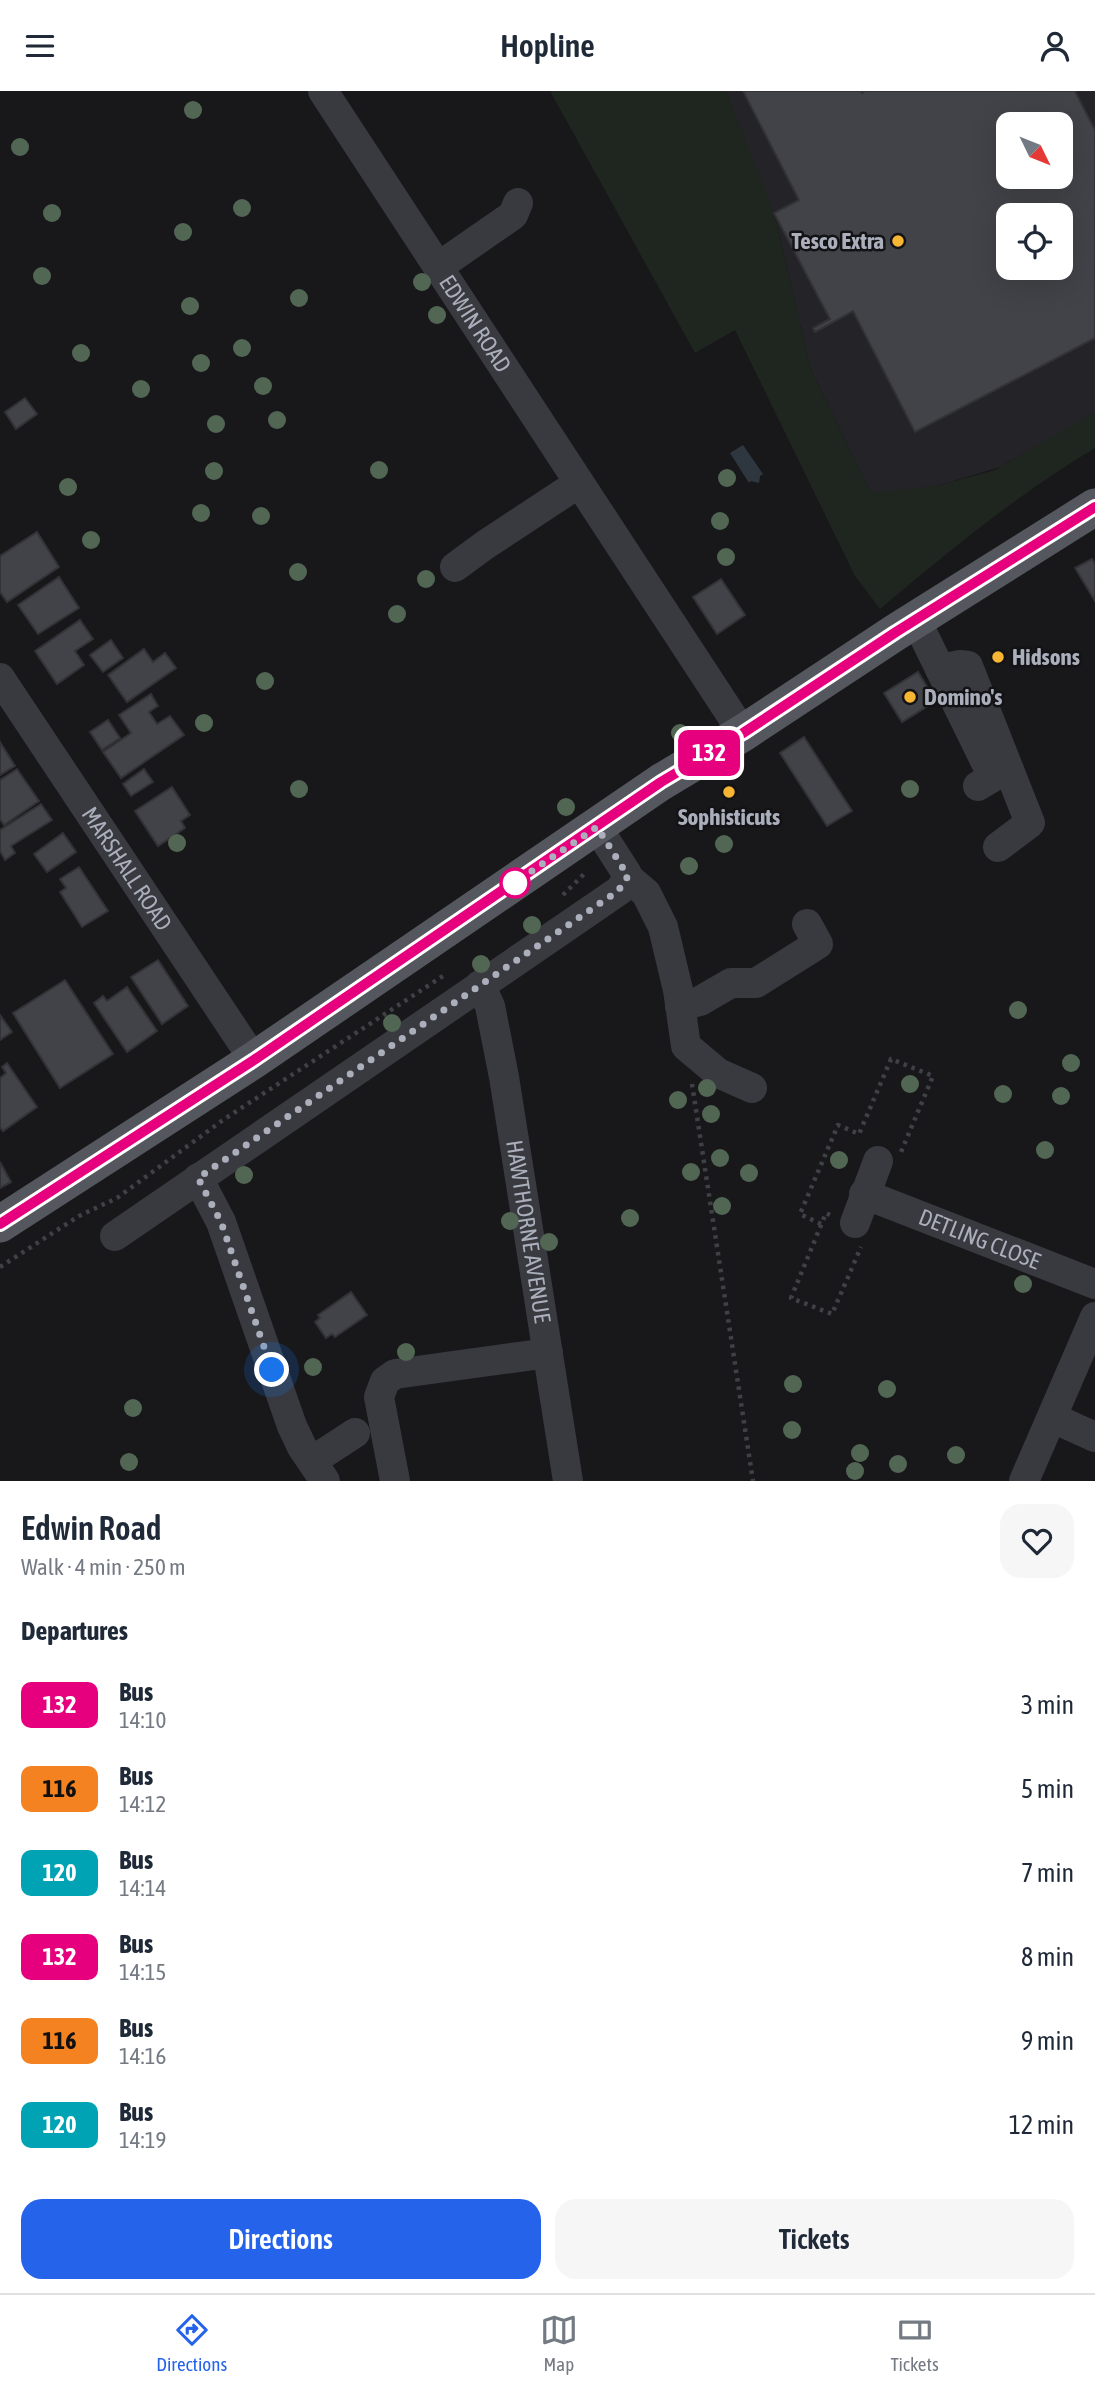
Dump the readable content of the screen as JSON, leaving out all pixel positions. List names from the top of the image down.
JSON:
{
  "streets": {
    "street": [
      "EDWIN ROAD",
      "MARSHALL ROAD",
      "HAWTHORNE AVENUE",
      "DETLING CLOSE"
    ]
  },
  "places": [
    "Tesco Extra",
    "Hidsons",
    "Domino's",
    "Sophisticuts"
  ],
  "lines": ["bus line 132"],
  "north": "bottom right",
  "page": {
    "header": "Hopline",
    "on_map": "132",
    "heading": [
      ["Edwin Road", "Walk · 4 min · 250 m"],
      "Departures"
    ],
    "list": [
      {
        "mark": "132",
        "name": "Bus",
        "note": "14:10",
        "value": "3 min"
      },
      {
        "mark": "116",
        "name": "Bus",
        "note": "14:12",
        "value": "5 min"
      },
      {
        "mark": "120",
        "name": "Bus",
        "note": "14:14",
        "value": "7 min"
      },
      {
        "mark": "132",
        "name": "Bus",
        "note": "14:15",
        "value": "8 min"
      },
      {
        "mark": "116",
        "name": "Bus",
        "note": "14:16",
        "value": "9 min"
      },
      {
        "mark": "120",
        "name": "Bus",
        "note": "14:19",
        "value": "12 min"
      }
    ],
    "buttons": ["Directions", "Tickets"],
    "tabs": ["Directions", "Map", "Tickets"]
  }
}
